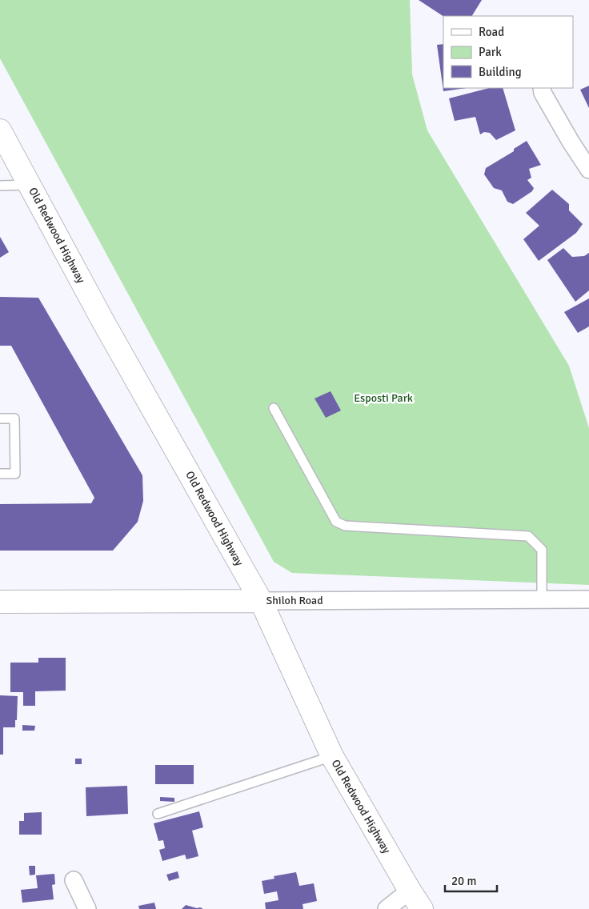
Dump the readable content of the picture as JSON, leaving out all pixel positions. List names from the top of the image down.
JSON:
{
  "streets": {
    "main road": ["Old Redwood Highway", "Shiloh Road"]
  },
  "crossings": [
    ["Old Redwood Highway", "Shiloh Road"]
  ],
  "parks": ["Esposti Park"],
  "legend": ["Road", "Park", "Building"],
  "scale_bar": "20 m"
}
